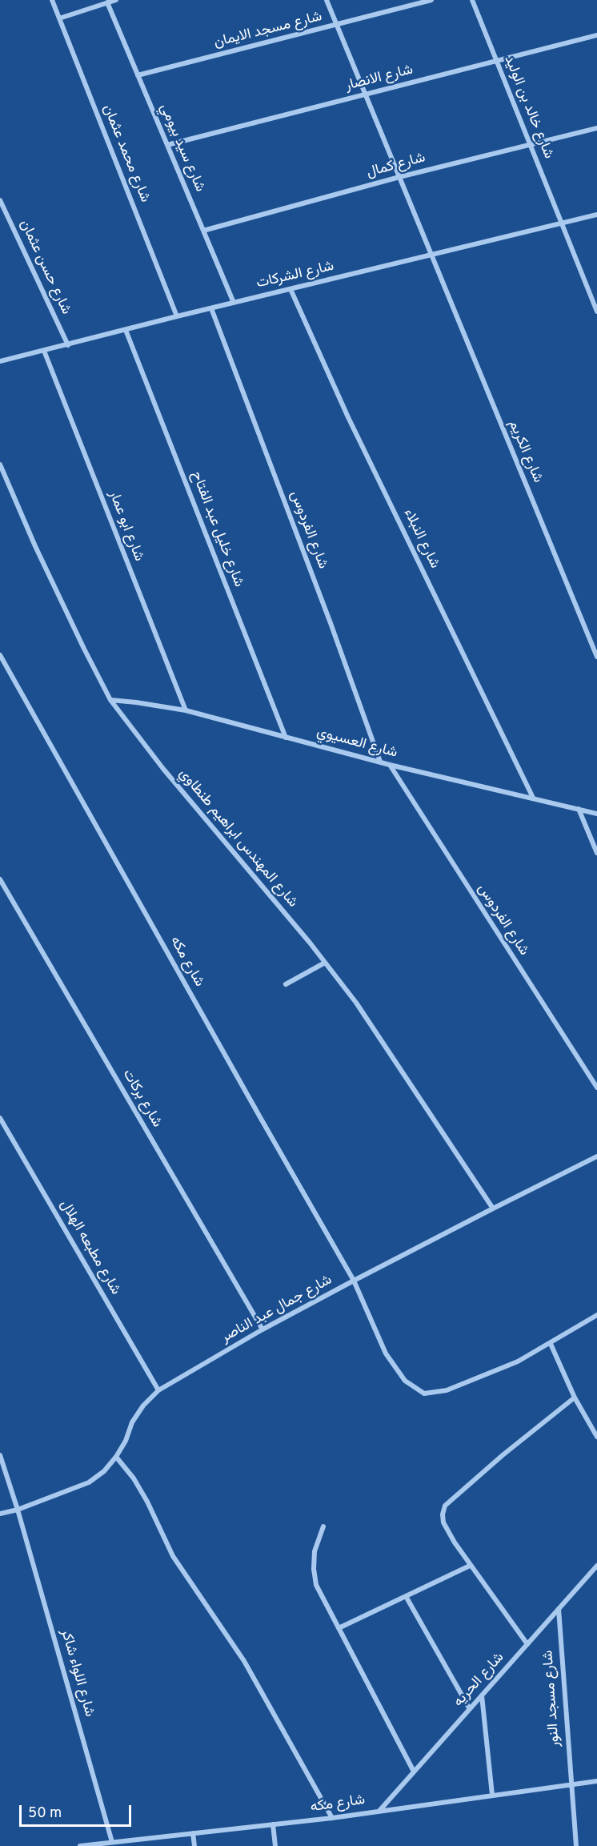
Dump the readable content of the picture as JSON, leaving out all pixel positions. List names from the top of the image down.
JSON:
{
  "streets": {
    "street": [
      "شارع مسجد الايمان",
      "شارع الانصار",
      "شارع خالد بن الوليد",
      "شارع سيد بيومي",
      "شارع محمد عثمان",
      "شارع كمال",
      "شارع حسن عثمان",
      "شارع الشركات",
      "شارع الكريم",
      "شارع ابو عمار",
      "شارع خليل عبد الفتاح",
      "شارع الفردوس",
      "شارع النبلاء",
      "شارع العسيوي",
      "شارع المهندس ابراهيم طنطاوي",
      "شارع مكه",
      "شارع بركات",
      "شارع مطبعه الهلال",
      "شارع جمال عبد الناصر",
      "شارع اللواء شاكر",
      "شارع الحريه",
      "شارع مسجد النور"
    ]
  },
  "crossings": [
    ["شارع مسجد الايمان", "شارع سيد بيومي"],
    ["شارع مسجد الايمان", "شارع الكريم"],
    ["شارع الانصار", "شارع خالد بن الوليد"],
    ["شارع الانصار", "شارع سيد بيومي"],
    ["شارع الانصار", "شارع الكريم"],
    ["شارع خالد بن الوليد", "شارع كمال"],
    ["شارع خالد بن الوليد", "شارع الشركات"],
    ["شارع سيد بيومي", "شارع كمال"],
    ["شارع سيد بيومي", "شارع الشركات"],
    ["شارع محمد عثمان", "شارع الشركات"],
    ["شارع كمال", "شارع الكريم"],
    ["شارع حسن عثمان", "شارع الشركات"],
    ["شارع الشركات", "شارع الكريم"],
    ["شارع الشركات", "شارع ابو عمار"],
    ["شارع الشركات", "شارع خليل عبد الفتاح"],
    ["شارع الشركات", "شارع الفردوس"],
    ["شارع الشركات", "شارع النبلاء"],
    ["شارع ابو عمار", "شارع العسيوي"],
    ["شارع خليل عبد الفتاح", "شارع العسيوي"],
    ["شارع الفردوس", "شارع العسيوي"],
    ["شارع النبلاء", "شارع العسيوي"],
    ["شارع العسيوي", "شارع المهندس ابراهيم طنطاوي"],
    ["شارع المهندس ابراهيم طنطاوي", "شارع جمال عبد الناصر"],
    ["شارع مكه", "شارع جمال عبد الناصر"],
    ["شارع مكه", "شارع اللواء شاكر"],
    ["شارع مكه", "شارع الحريه"],
    ["شارع مكه", "شارع مسجد النور"],
    ["شارع بركات", "شارع جمال عبد الناصر"],
    ["شارع مطبعه الهلال", "شارع جمال عبد الناصر"],
    ["شارع جمال عبد الناصر", "شارع اللواء شاكر"],
    ["شارع الحريه", "شارع مسجد النور"]
  ],
  "scale_bar": "50 m"
}
